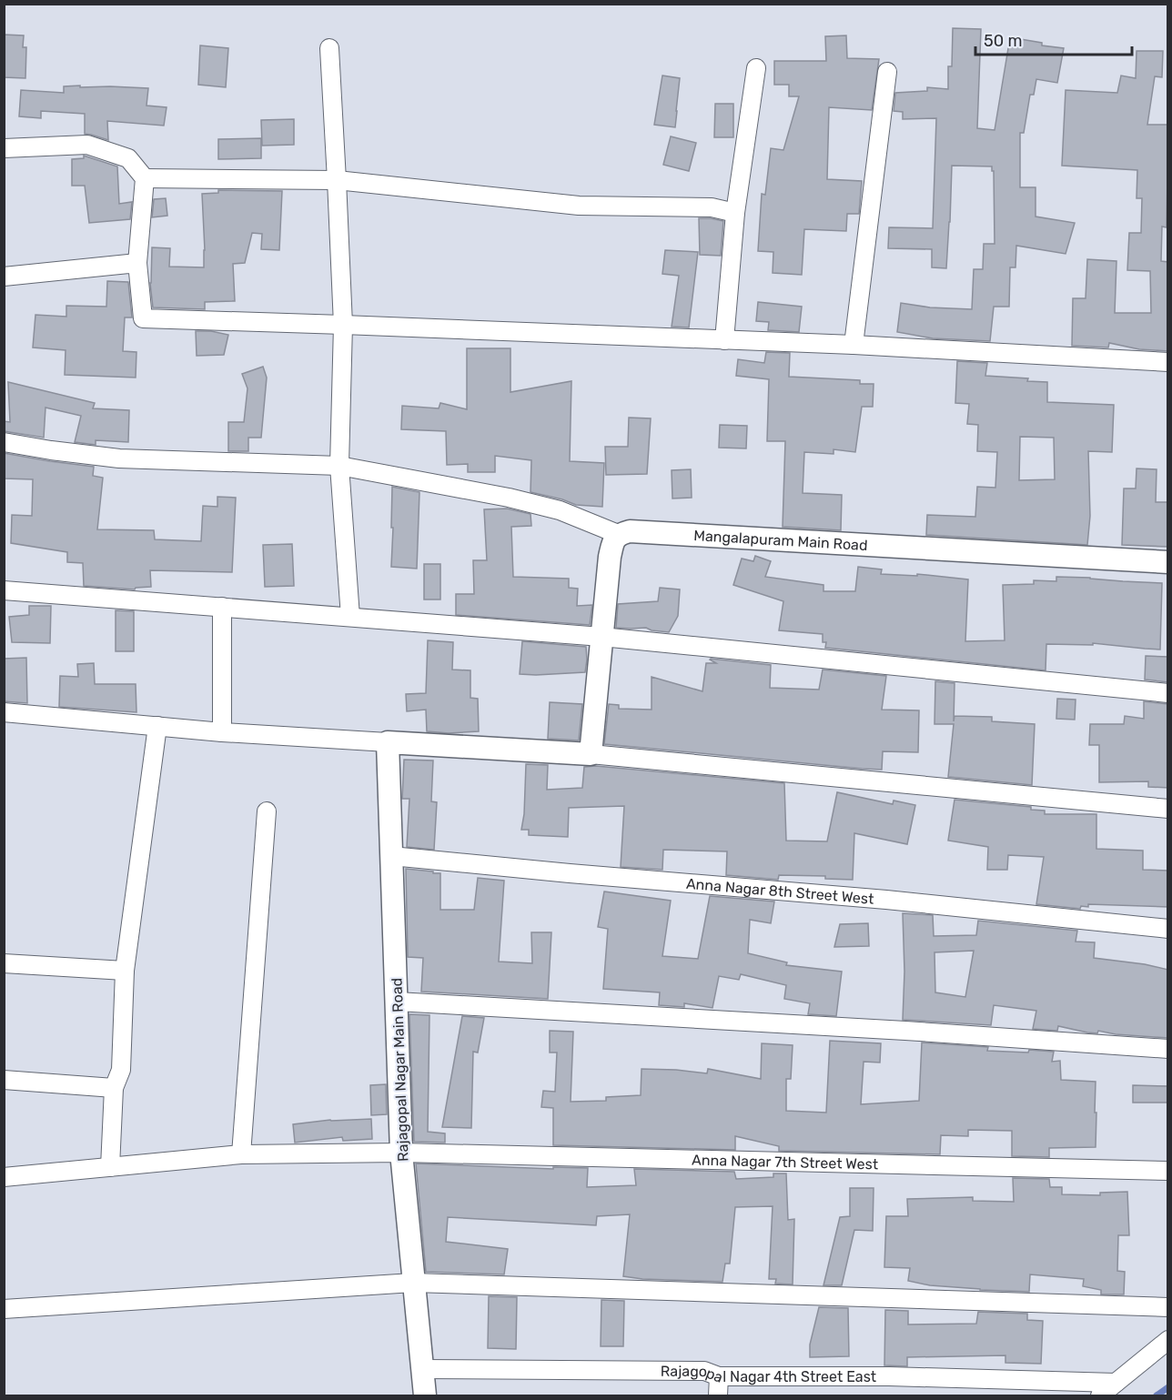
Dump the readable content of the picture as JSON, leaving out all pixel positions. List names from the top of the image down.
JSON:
{
  "streets": {
    "street": [
      "Mangalapuram Main Road",
      "Anna Nagar 8th Street West",
      "Rajagopal Nagar Main Road",
      "Anna Nagar 7th Street West",
      "Rajagopal Nagar 4th Street East"
    ]
  },
  "crossings": [
    ["Anna Nagar 8th Street West", "Rajagopal Nagar Main Road"],
    ["Rajagopal Nagar Main Road", "Anna Nagar 7th Street West"],
    ["Rajagopal Nagar Main Road", "Rajagopal Nagar 4th Street East"]
  ],
  "scale_bar": "50 m"
}
